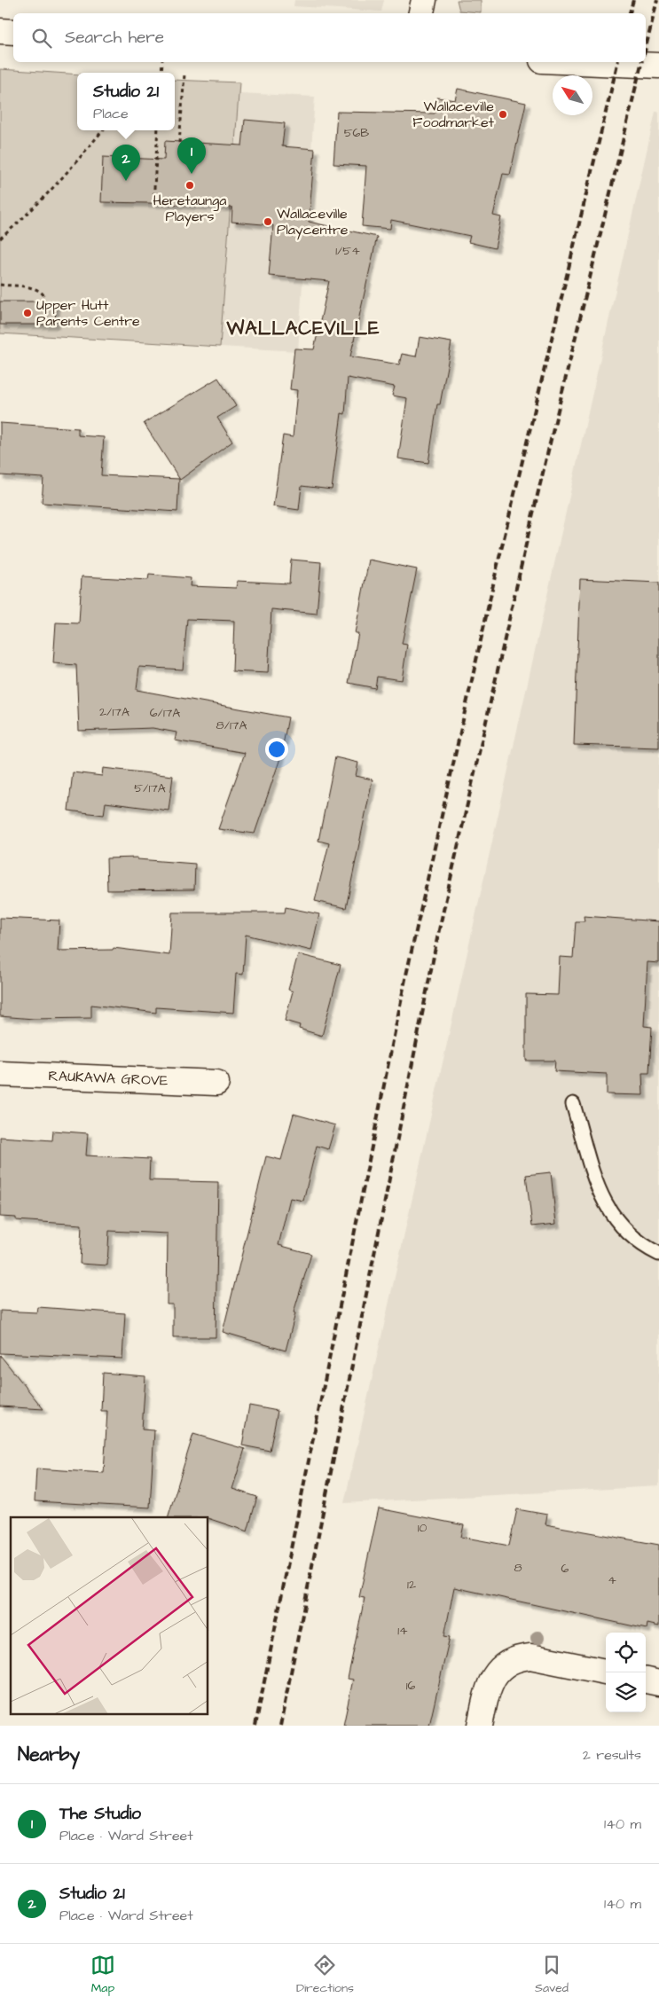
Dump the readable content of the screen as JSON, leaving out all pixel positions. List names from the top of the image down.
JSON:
{
  "streets": {
    "street": ["RAUKAWA GROVE"]
  },
  "districts": ["WALLACEVILLE"],
  "places": [
    "Wallaceville Foodmarket",
    "Heretaunga Players",
    "Wallaceville Playcentre",
    "Upper Hutt Parents Centre"
  ],
  "house_numbers": [
    "56B",
    "1/54",
    "2/17A",
    "6/17A",
    "8/17A",
    "5/17A",
    "10",
    "8",
    "6",
    "4",
    "12",
    "14",
    "16"
  ],
  "north": "top left",
  "page": {
    "search": "Search here",
    "popup": ["Studio 21", "Place"],
    "pins": ["1", "2"],
    "heading": ["Nearby", "2 results"],
    "list": [
      {
        "mark": "1",
        "name": "The Studio",
        "note": "Place · Ward Street",
        "value": "140 m"
      },
      {
        "mark": "2",
        "name": "Studio 21",
        "note": "Place · Ward Street",
        "value": "140 m"
      }
    ],
    "nav": ["Map", "Directions", "Saved"]
  }
}
